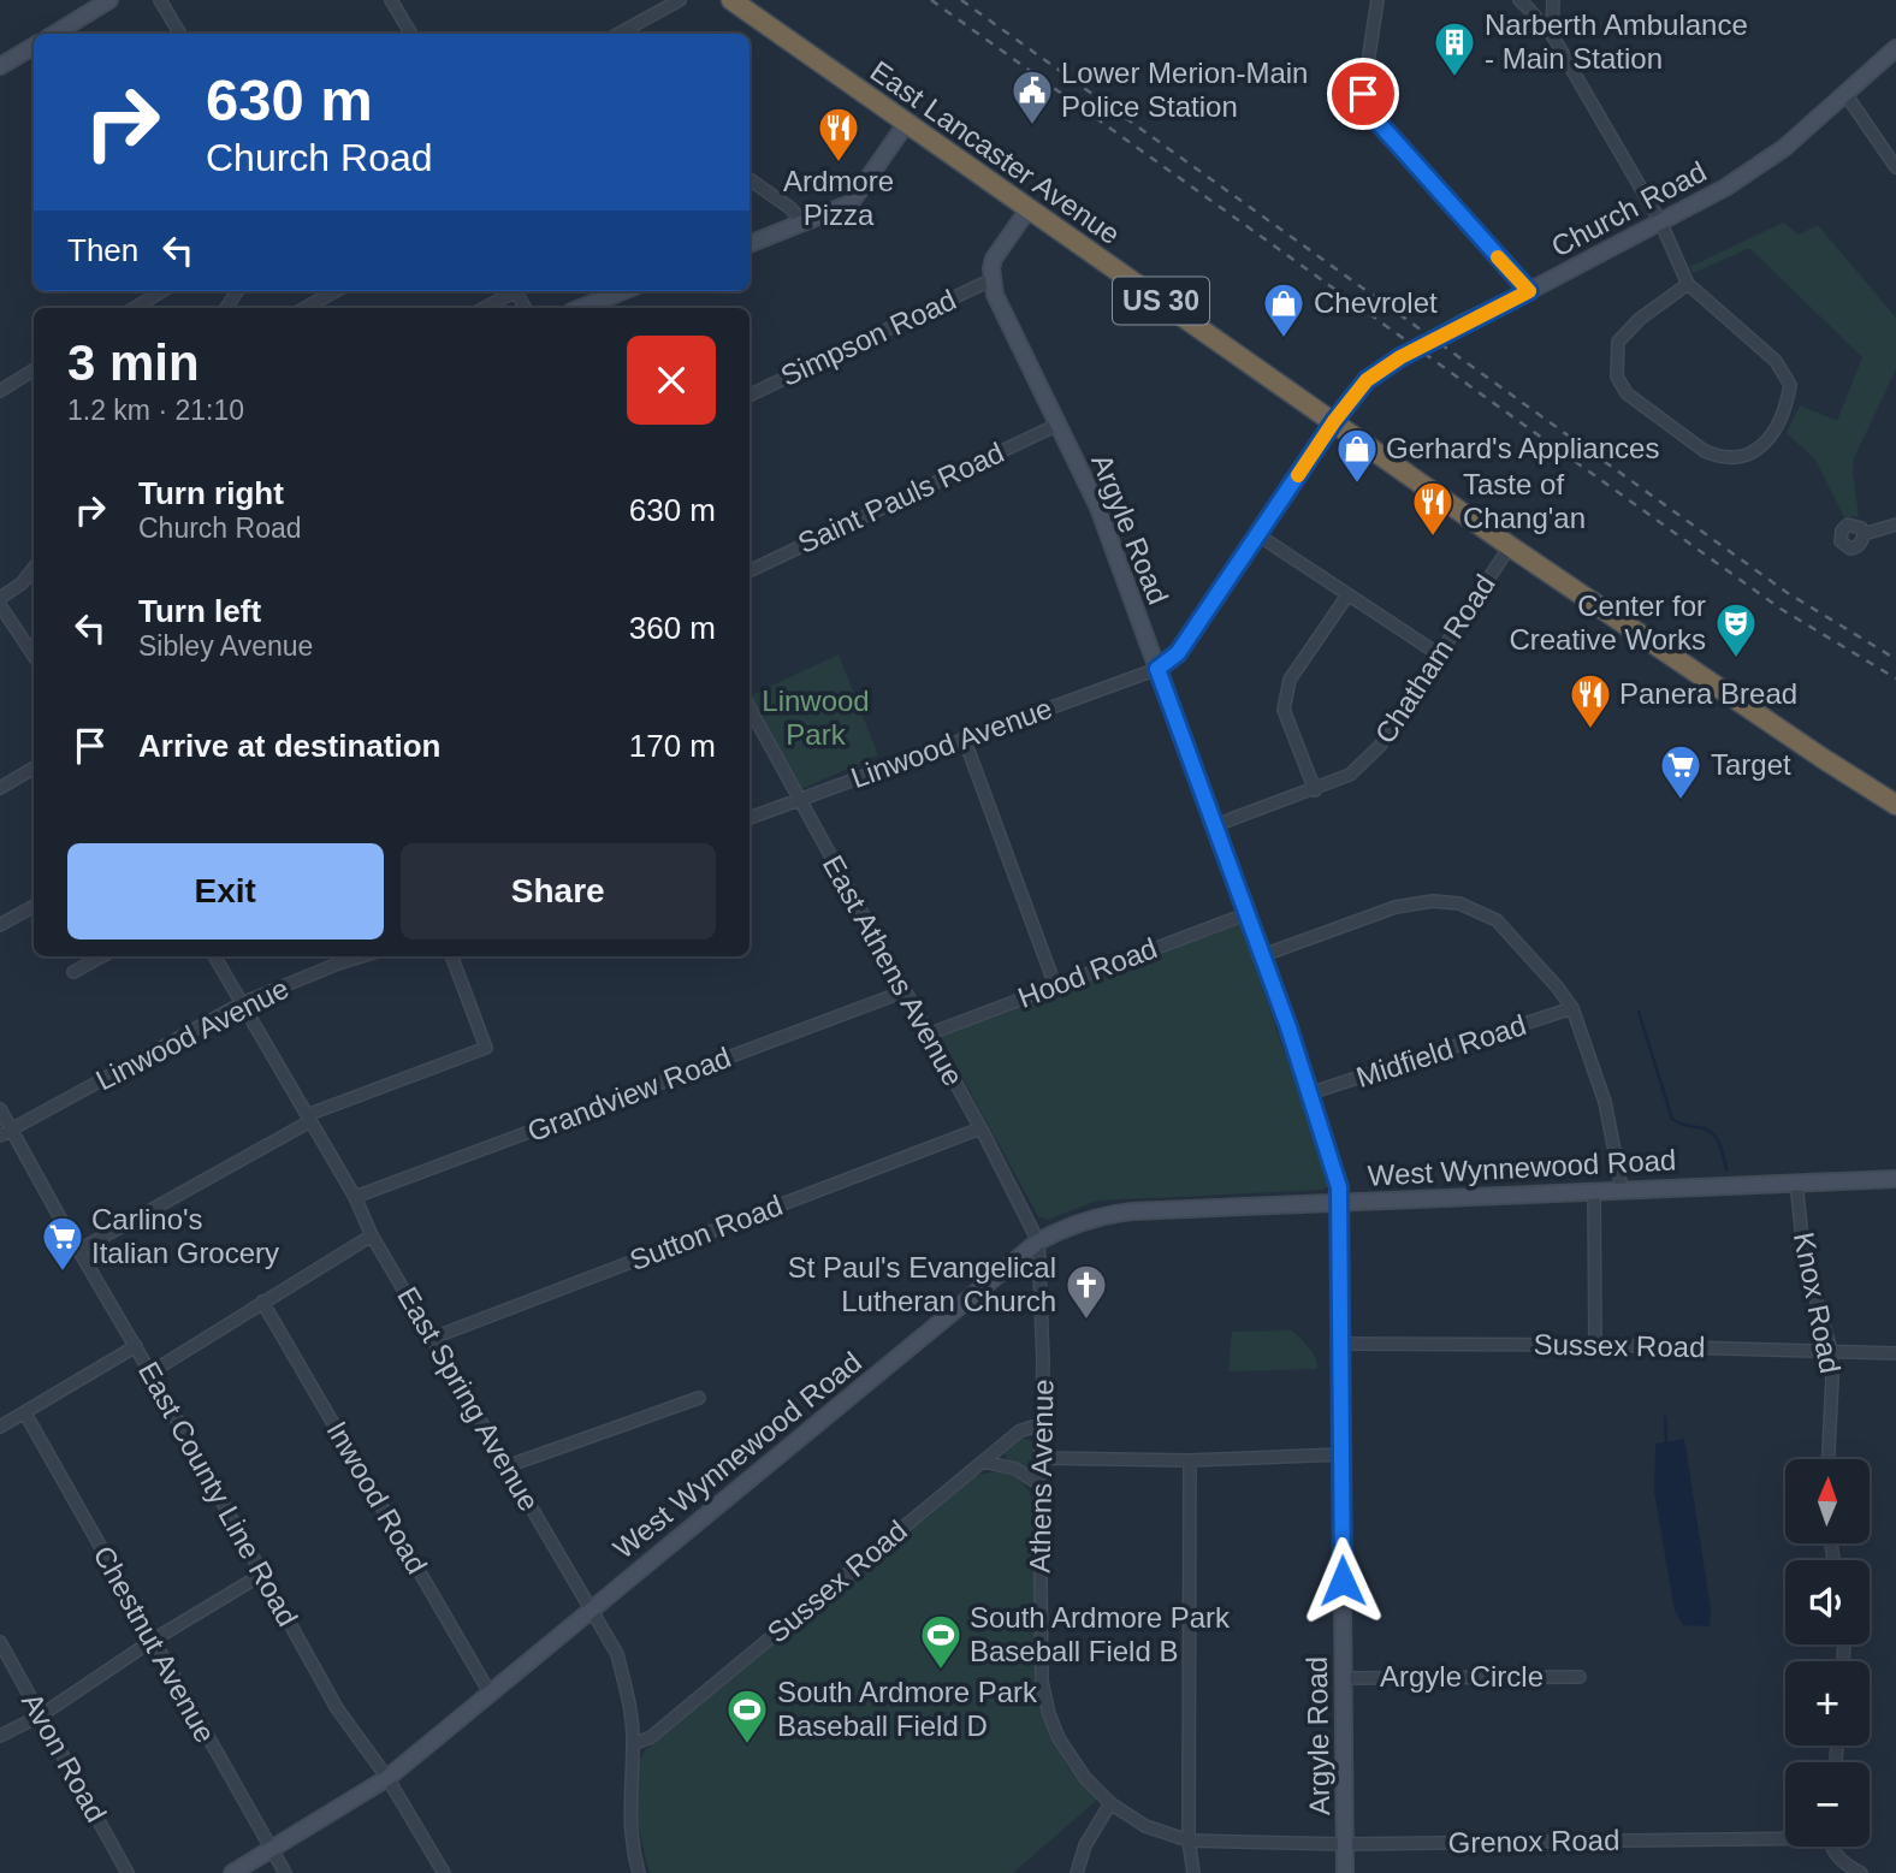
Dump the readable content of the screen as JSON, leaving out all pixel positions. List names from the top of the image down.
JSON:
{
  "streets": {
    "highway": ["East Lancaster Avenue", "US 30"],
    "street": [
      "Church Road",
      "Simpson Road",
      "Saint Pauls Road",
      "Argyle Road",
      "Chatham Road",
      "Linwood Avenue",
      "East Athens Avenue",
      "Hood Road",
      "Midfield Road",
      "Grandview Road",
      "West Wynnewood Road",
      "Sutton Road",
      "Knox Road",
      "Sussex Road",
      "East Spring Avenue",
      "Athens Avenue",
      "East County Line Road",
      "Inwood Road",
      "Chestnut Avenue",
      "Argyle Circle",
      "Avon Road",
      "Grenox Road"
    ]
  },
  "crossings": [
    ["East Lancaster Avenue", "Church Road"],
    ["East Lancaster Avenue", "Chatham Road"],
    ["Church Road", "Argyle Road"],
    ["Church Road", "Linwood Avenue"],
    ["Simpson Road", "Argyle Road"],
    ["Saint Pauls Road", "Argyle Road"],
    ["Argyle Road", "Chatham Road"],
    ["Argyle Road", "Linwood Avenue"],
    ["Argyle Road", "Hood Road"],
    ["Argyle Road", "Midfield Road"],
    ["Argyle Road", "West Wynnewood Road"],
    ["Argyle Road", "Sussex Road"],
    ["Argyle Road", "Argyle Circle"],
    ["Argyle Road", "Grenox Road"],
    ["Linwood Avenue", "East Athens Avenue"],
    ["Linwood Avenue", "East Spring Avenue"],
    ["Linwood Avenue", "East County Line Road"],
    ["East Athens Avenue", "Hood Road"],
    ["East Athens Avenue", "Grandview Road"],
    ["East Athens Avenue", "West Wynnewood Road"],
    ["East Athens Avenue", "Sutton Road"],
    ["East Athens Avenue", "Athens Avenue"],
    ["Grandview Road", "East Spring Avenue"],
    ["West Wynnewood Road", "Knox Road"],
    ["West Wynnewood Road", "East Spring Avenue"],
    ["West Wynnewood Road", "Athens Avenue"],
    ["West Wynnewood Road", "East County Line Road"],
    ["West Wynnewood Road", "Inwood Road"],
    ["West Wynnewood Road", "Chestnut Avenue"],
    ["Sutton Road", "East Spring Avenue"],
    ["Knox Road", "Sussex Road"],
    ["Sussex Road", "East Spring Avenue"],
    ["Sussex Road", "Athens Avenue"],
    ["Athens Avenue", "Grenox Road"]
  ],
  "parks": ["Linwood Park"],
  "places": {
    "building": ["Narberth Ambulance - Main Station"],
    "public building": ["Lower Merion-Main Police Station"],
    "restaurant": ["Ardmore Pizza", "Taste of Chang'an", "Panera Bread"],
    "shop": ["Chevrolet", "Gerhard's Appliances"],
    "theatre": ["Center for Creative Works"],
    "supermarket": ["Target", "Carlino's Italian Grocery"],
    "church": ["St Paul's Evangelical Lutheran Church"],
    "sports": ["South Ardmore Park Baseball Field B", "South Ardmore Park Baseball Field D"]
  },
  "north": "top",
  "page": {
    "turn": ["630 m", "Church Road"],
    "then": "Then",
    "heading": ["3 min", "1.2 km · 21:10"],
    "list": [
      {
        "name": "Turn right",
        "note": "Church Road",
        "value": "630 m"
      },
      {
        "name": "Turn left",
        "note": "Sibley Avenue",
        "value": "360 m"
      },
      {
        "name": "Arrive at destination",
        "value": "170 m"
      }
    ],
    "buttons": ["Exit", "Share"],
    "map_buttons": ["+", "−"]
  }
}
